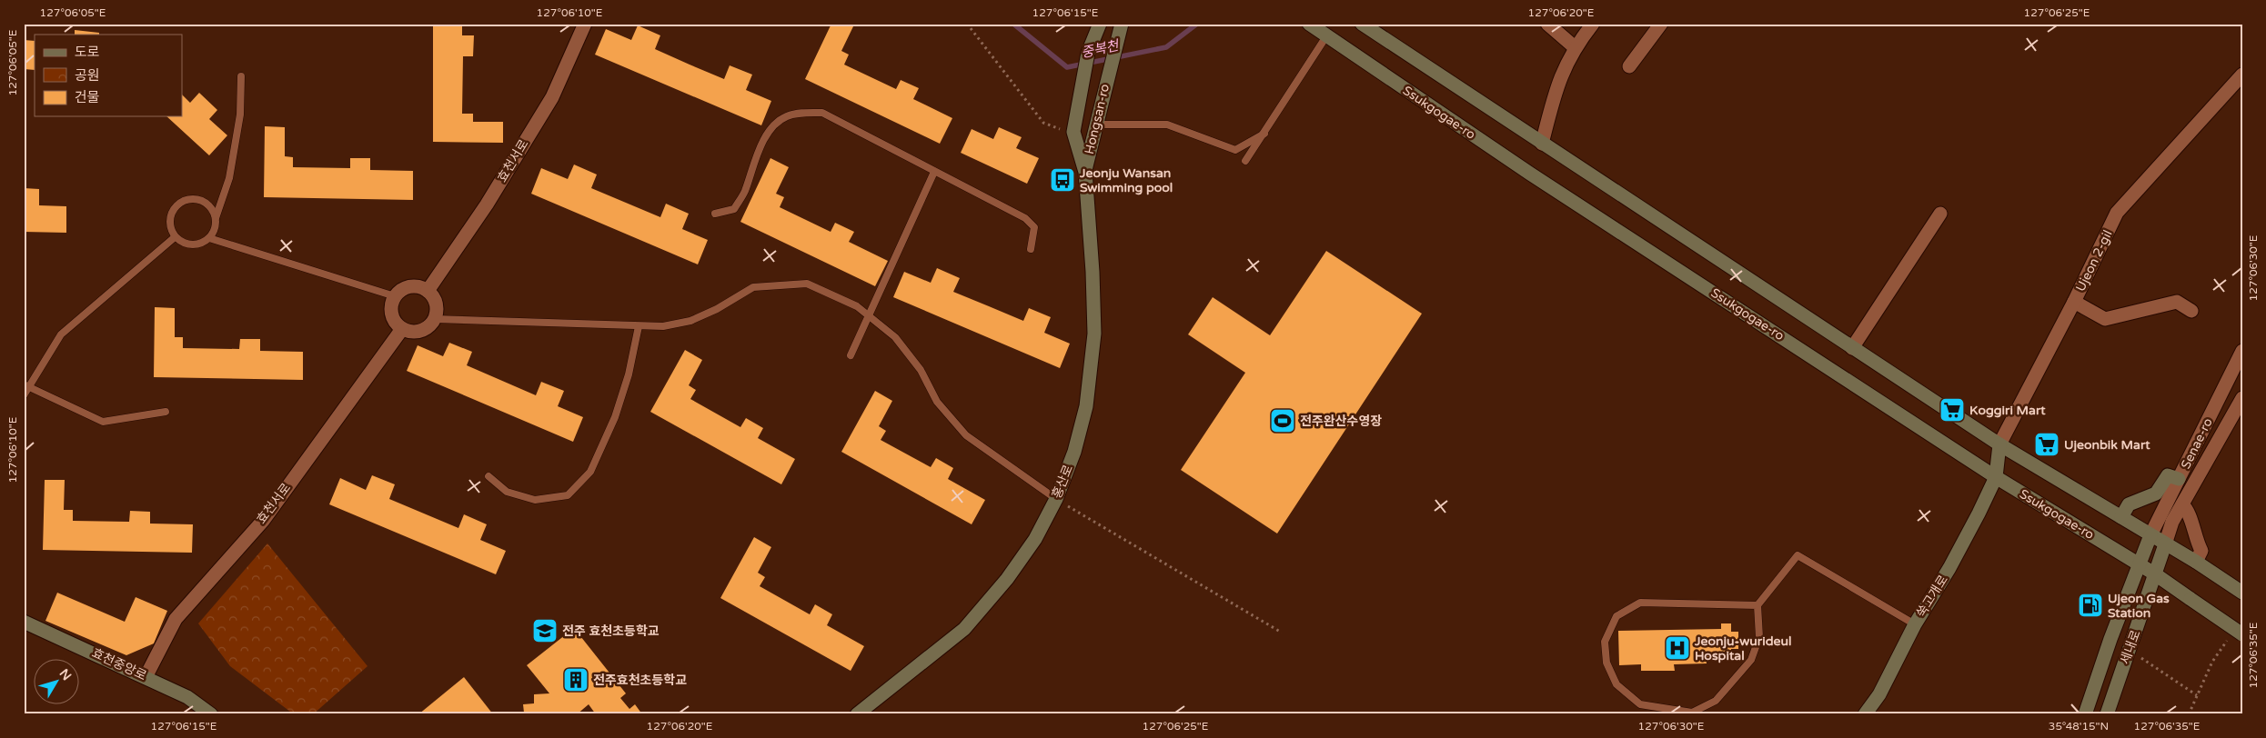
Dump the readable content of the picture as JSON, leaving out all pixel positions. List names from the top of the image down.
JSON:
{
  "streets": {
    "street": [
      "Ssukgogae-ro",
      "Hongsan-ro",
      "효천서로",
      "Ujeon 2-gil",
      "Senae-ro",
      "홍산로",
      "쑥고개로",
      "세내로",
      "효천중앙로"
    ]
  },
  "crossings": [
    ["Ssukgogae-ro", "Ujeon 2-gil"],
    ["Ssukgogae-ro", "쑥고개로"],
    ["Ssukgogae-ro", "세내로"],
    ["Hongsan-ro", "홍산로"],
    ["효천서로", "효천중앙로"],
    ["Ujeon 2-gil", "쑥고개로"],
    ["Senae-ro", "세내로"]
  ],
  "water": ["중복천"],
  "places": {
    "bus stop": ["Jeonju Wansan Swimming pool"],
    "supermarket": ["Koggiri Mart", "Ujeonbik Mart"],
    "sports": ["전주완산수영장"],
    "fuel station": ["Ujeon Gas Station"],
    "school or university": ["전주 효천초등학교"],
    "hospital": ["Jeonju-wurideul Hospital"],
    "building": ["전주효천초등학교"]
  },
  "legend": ["도로", "공원", "건물"],
  "north": "top right",
  "coordinates": [
    "127°06'05\"E",
    "127°06'10\"E",
    "127°06'15\"E",
    "127°06'20\"E",
    "127°06'25\"E",
    "127°06'30\"E",
    "127°06'35\"E",
    "35°48'15\"N"
  ]
}
